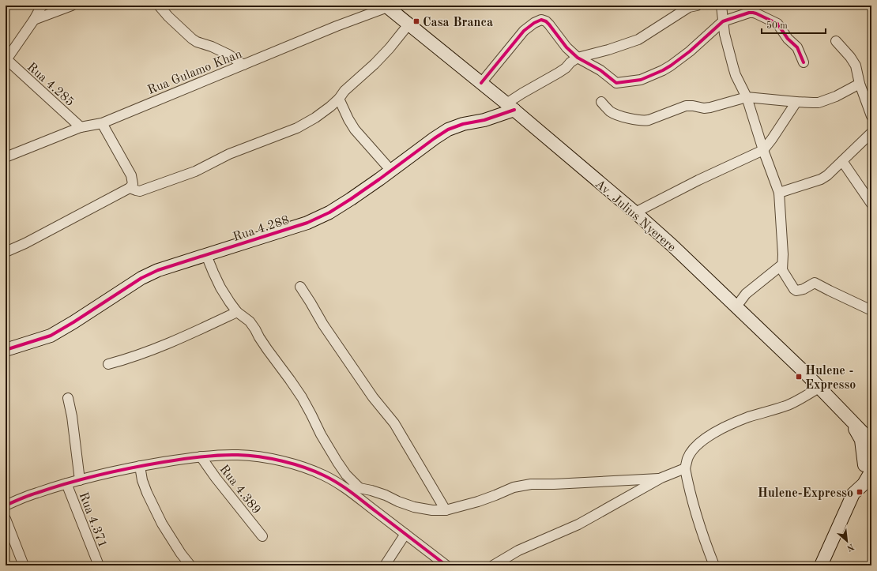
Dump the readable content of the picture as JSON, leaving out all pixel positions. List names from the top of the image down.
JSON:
{
  "streets": {
    "main road": ["Av. Julius Nyerere", "Rua 4.288"],
    "street": [
      "Rua Gulamo Khan",
      "Rua 4.285",
      "Rua 4.389",
      "Rua 4.371"
    ]
  },
  "crossings": [
    ["Rua Gulamo Khan", "Rua 4.285"],
    ["Rua Gulamo Khan", "Av. Julius Nyerere"],
    ["Av. Julius Nyerere", "Rua 4.288"]
  ],
  "places": {
    "transit": ["Casa Branca", "Hulene - Expresso", "Hulene-Expresso"]
  },
  "scale_bar": "50 m",
  "north": "bottom right"
}
